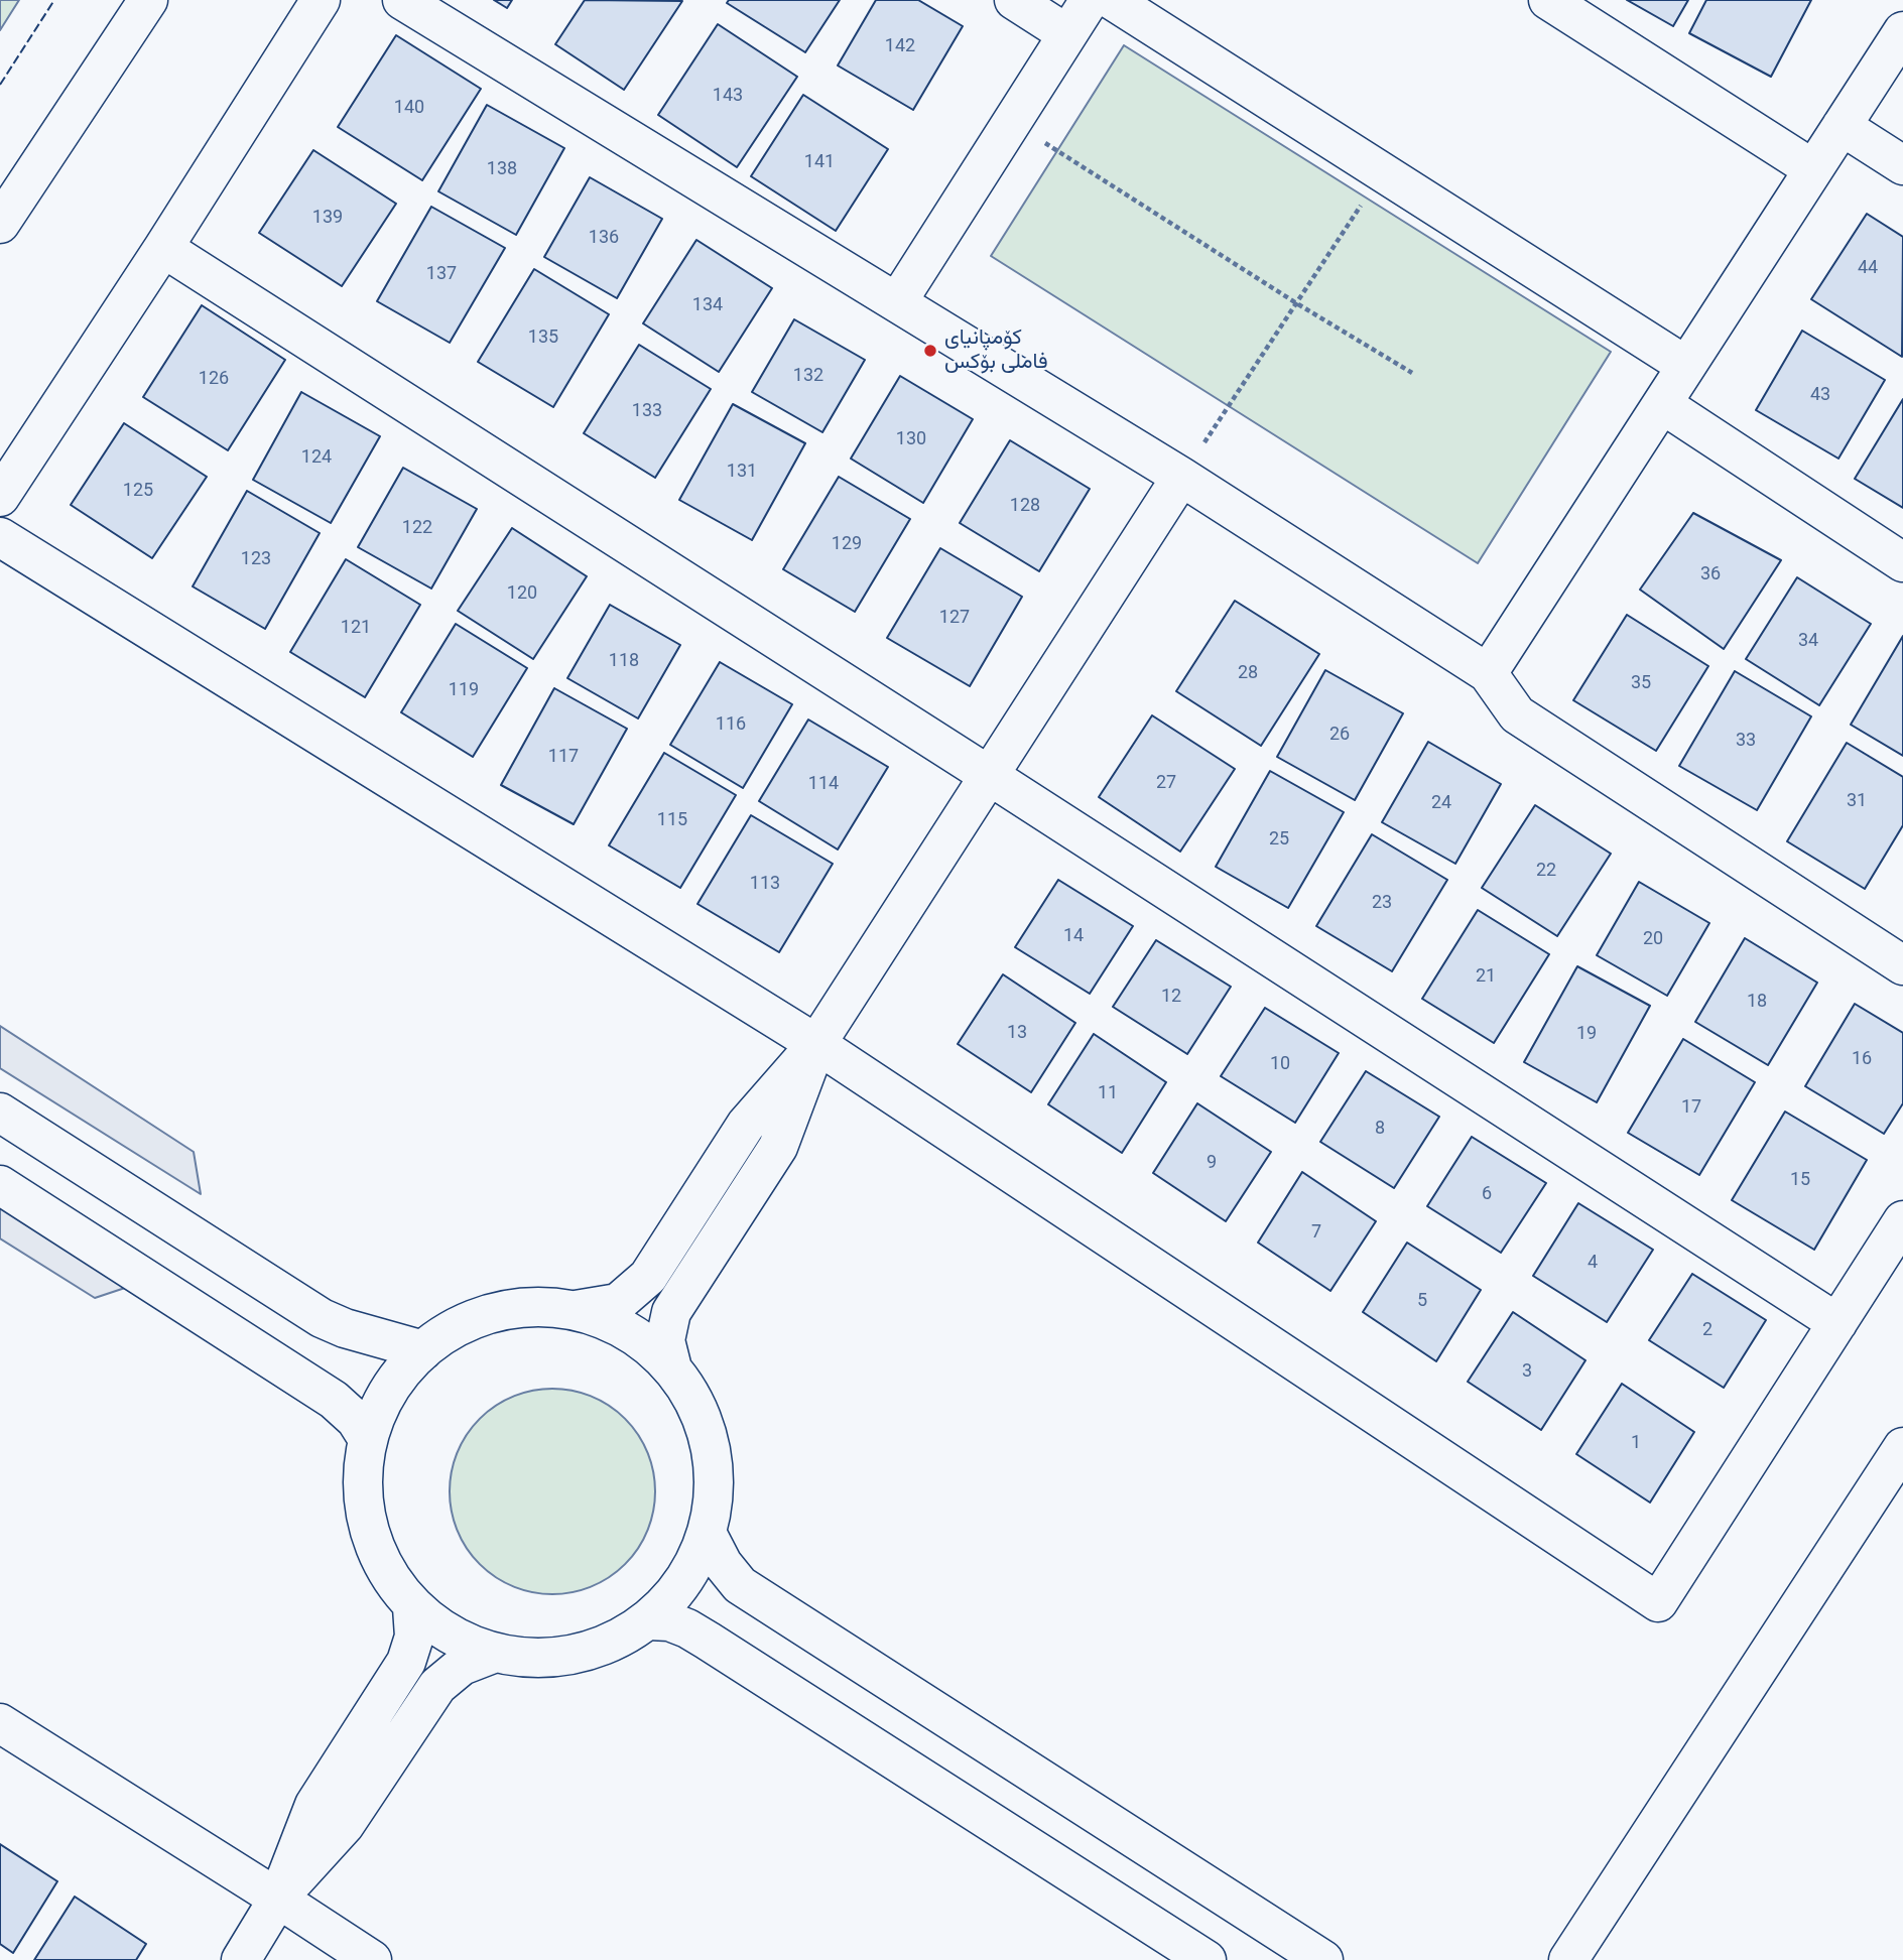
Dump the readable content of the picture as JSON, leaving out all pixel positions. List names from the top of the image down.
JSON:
{
  "places": ["کۆمپانیای فاملی بۆکس"],
  "house_numbers": [
    "142",
    "143",
    "140",
    "141",
    "138",
    "139",
    "136",
    "44",
    "137",
    "134",
    "135",
    "132",
    "126",
    "43",
    "133",
    "130",
    "124",
    "131",
    "125",
    "128",
    "122",
    "129",
    "123",
    "36",
    "120",
    "127",
    "121",
    "34",
    "118",
    "28",
    "35",
    "119",
    "116",
    "26",
    "33",
    "117",
    "27",
    "114",
    "31",
    "24",
    "115",
    "25",
    "22",
    "113",
    "23",
    "14",
    "20",
    "21",
    "12",
    "18",
    "13",
    "19",
    "16",
    "10",
    "11",
    "17",
    "8",
    "9",
    "15",
    "6",
    "7",
    "4",
    "5",
    "2",
    "3",
    "1"
  ]
}
